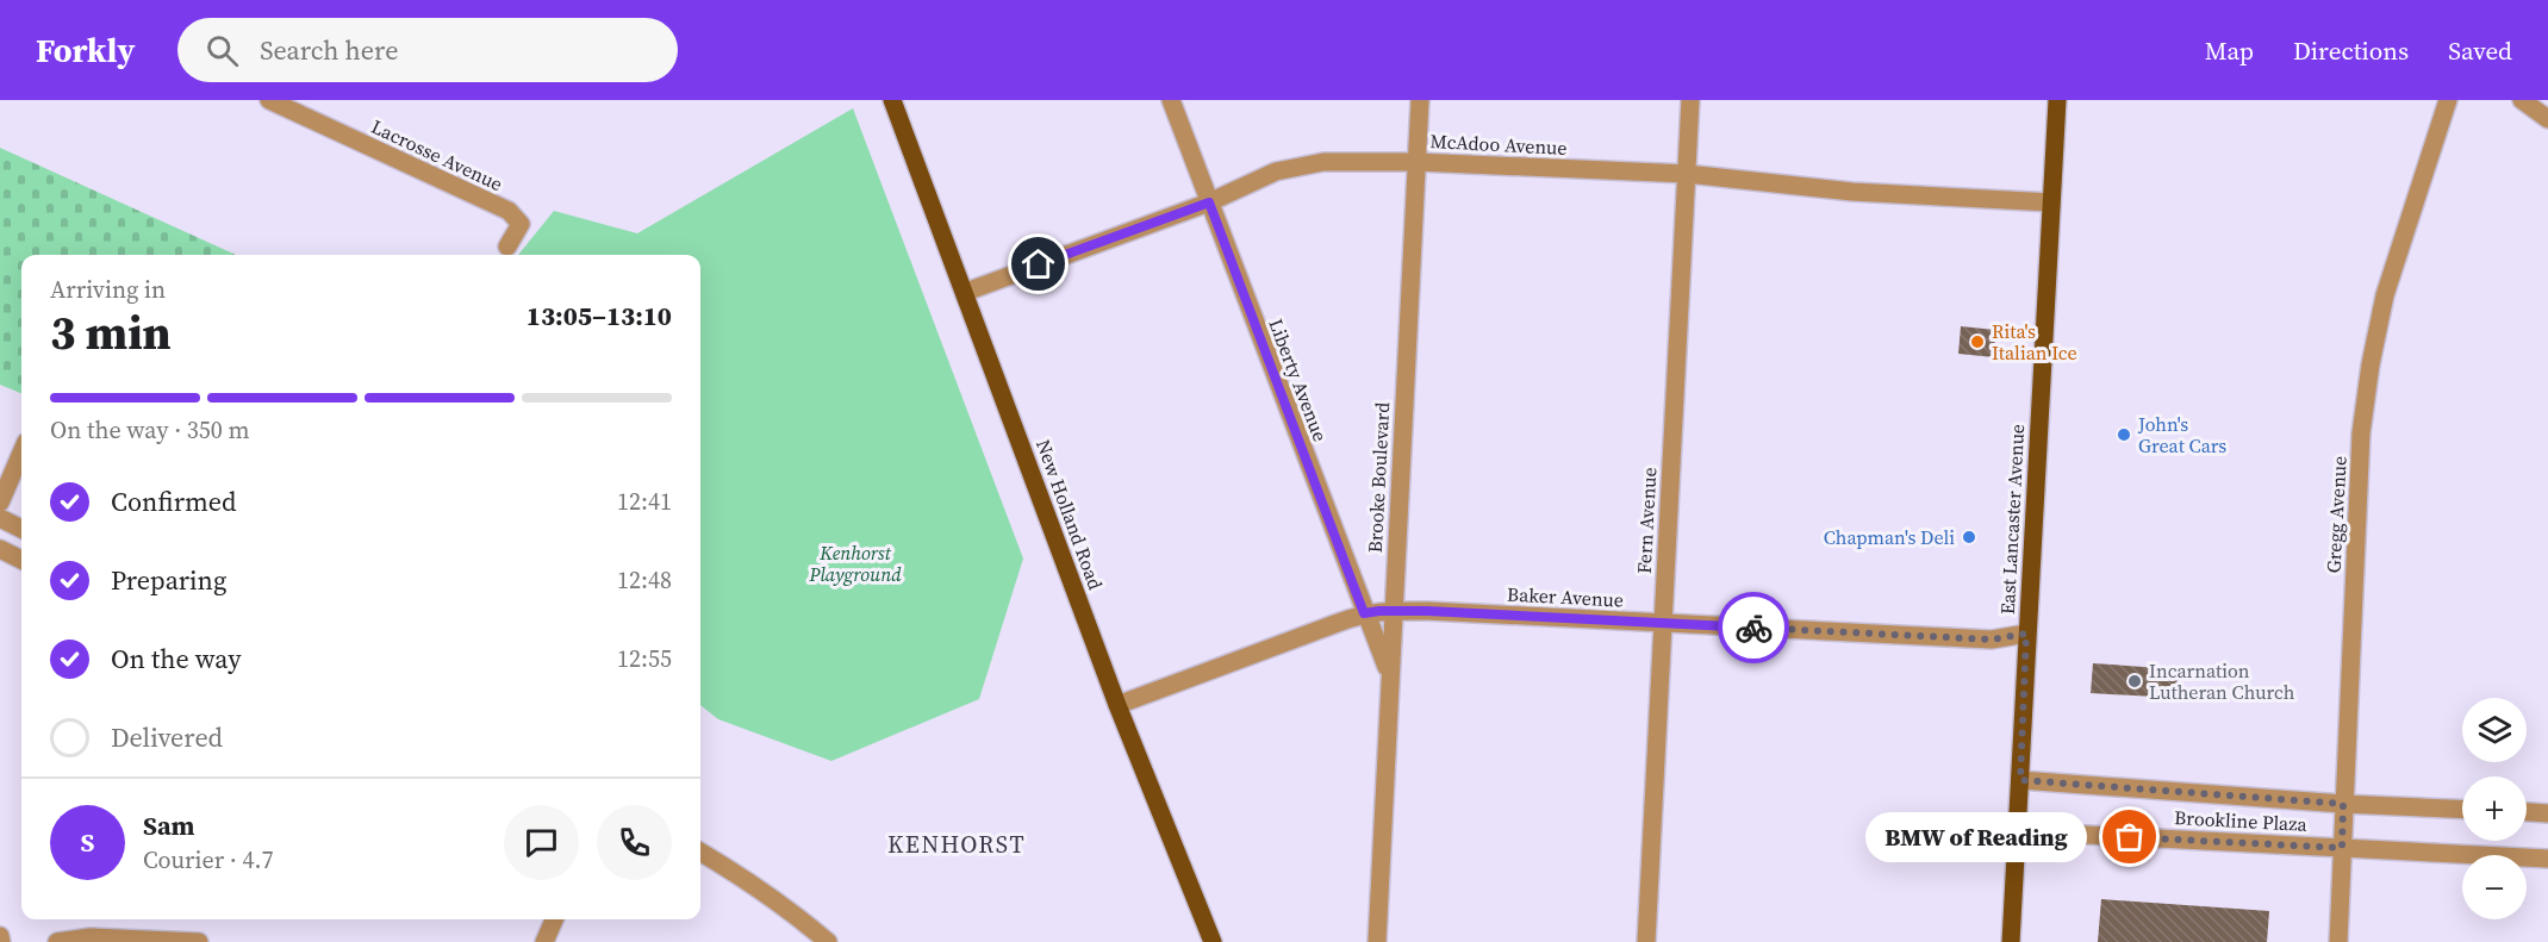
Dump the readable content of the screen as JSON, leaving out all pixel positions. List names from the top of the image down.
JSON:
{
  "streets": {
    "main road": ["New Holland Road", "East Lancaster Avenue"],
    "street": [
      "McAdoo Avenue",
      "Lacrosse Avenue",
      "Liberty Avenue",
      "Brooke Boulevard",
      "Gregg Avenue",
      "Fern Avenue",
      "Baker Avenue",
      "Brookline Plaza"
    ]
  },
  "crossings": [
    ["McAdoo Avenue", "Liberty Avenue"],
    ["McAdoo Avenue", "Brooke Boulevard"],
    ["McAdoo Avenue", "New Holland Road"],
    ["McAdoo Avenue", "East Lancaster Avenue"],
    ["McAdoo Avenue", "Fern Avenue"],
    ["Liberty Avenue", "Brooke Boulevard"],
    ["Liberty Avenue", "Baker Avenue"],
    ["Brooke Boulevard", "Baker Avenue"],
    ["New Holland Road", "Baker Avenue"],
    ["Gregg Avenue", "Brookline Plaza"],
    ["East Lancaster Avenue", "Baker Avenue"],
    ["East Lancaster Avenue", "Brookline Plaza"],
    ["Fern Avenue", "Baker Avenue"]
  ],
  "districts": ["KENHORST"],
  "parks": ["Kenhorst Playground"],
  "places": [
    "Rita's Italian Ice",
    "John's Great Cars",
    "Chapman's Deli",
    "Incarnation Lutheran Church",
    "BMW of Reading"
  ],
  "page": {
    "header": "Forkly",
    "search": "Search here",
    "nav": ["Map", "Directions", "Saved"],
    "heading": ["3 min", "Arriving in", "13:05–13:10"],
    "panel": ["Sam", "Courier · 4.7"],
    "bar": "On the way · 350 m",
    "list": [
      ["Confirmed", "12:41"],
      ["Preparing", "12:48"],
      ["On the way", "12:55"],
      "Delivered"
    ],
    "map_buttons": ["+", "−"],
    "round": "S",
    "bubble": "BMW of Reading"
  }
}
